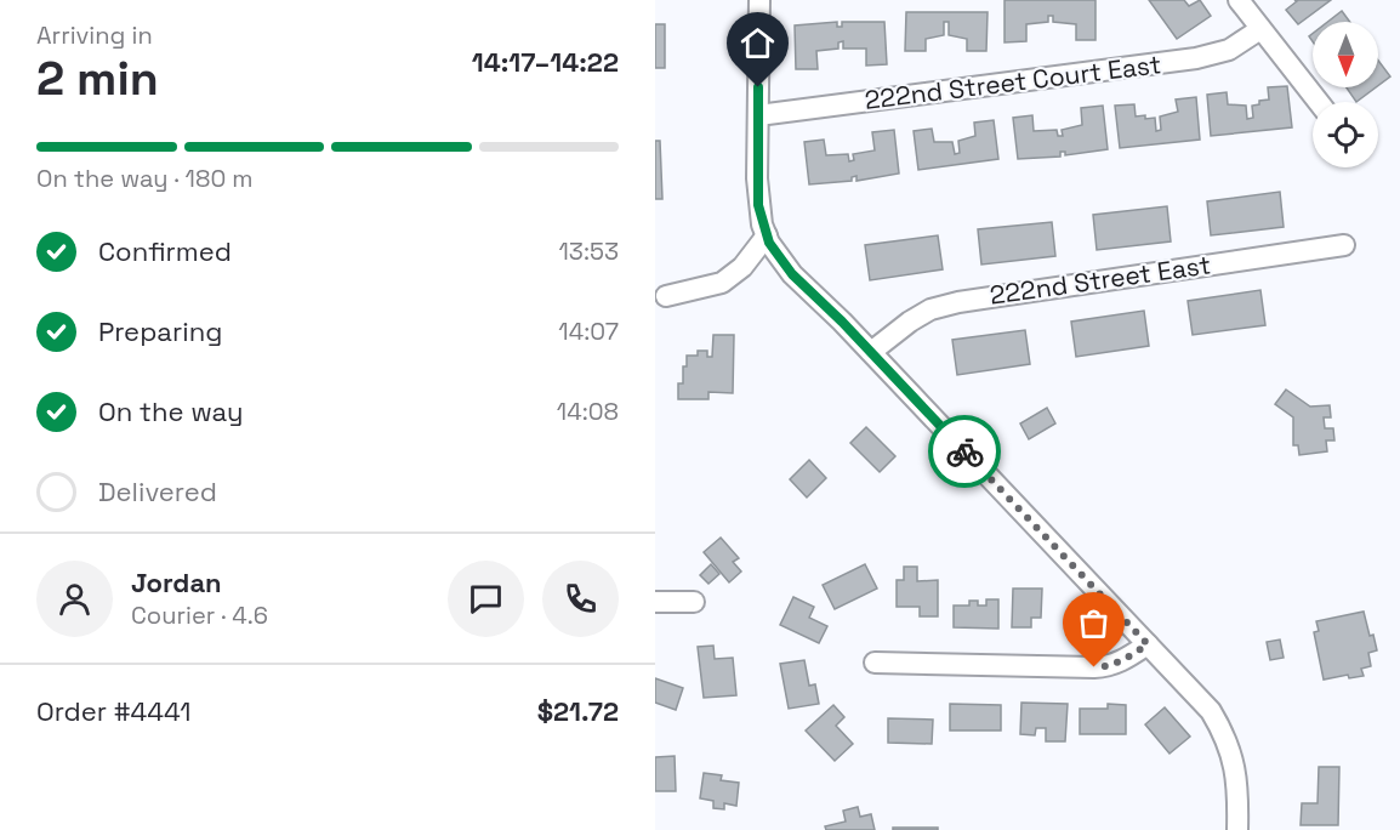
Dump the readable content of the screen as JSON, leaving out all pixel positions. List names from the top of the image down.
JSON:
{
  "streets": {
    "street": ["222nd Street Court East", "222nd Street East"]
  },
  "north": "bottom",
  "page": {
    "heading": ["2 min", "Arriving in", "14:17–14:22"],
    "panel": [
      "Jordan",
      "Courier · 4.6",
      "Order #4441",
      "$21.72"
    ],
    "bar": "On the way · 180 m",
    "list": [
      ["Confirmed", "13:53"],
      ["Preparing", "14:07"],
      ["On the way", "14:08"],
      "Delivered"
    ]
  }
}
